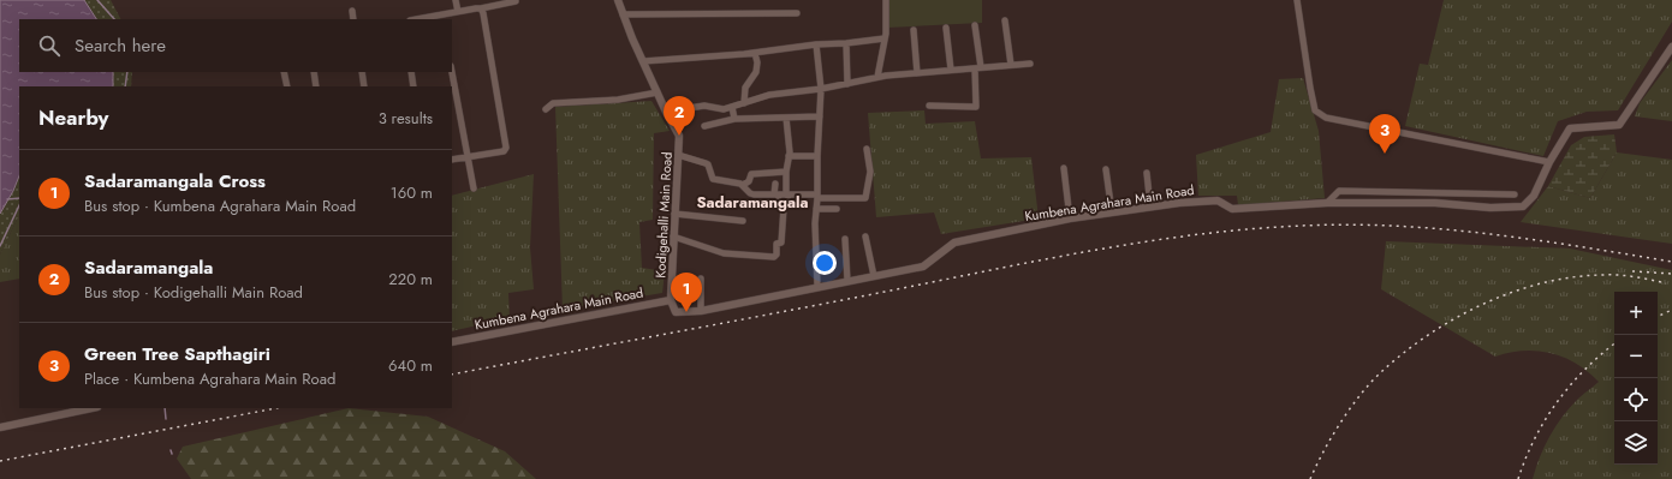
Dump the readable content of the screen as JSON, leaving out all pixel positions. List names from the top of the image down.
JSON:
{
  "streets": {
    "street": ["Kumbena Agrahara Main Road", "Kodigehalli Main Road"]
  },
  "crossings": [
    ["Kumbena Agrahara Main Road", "Kodigehalli Main Road"]
  ],
  "districts": ["Sadaramangala"],
  "page": {
    "search": "Search here",
    "heading": ["Nearby", "3 results"],
    "pins": ["2", "3", "1"],
    "list": [
      {
        "mark": "1",
        "name": "Sadaramangala Cross",
        "note": "Bus stop · Kumbena Agrahara Main Road",
        "value": "160 m"
      },
      {
        "mark": "2",
        "name": "Sadaramangala",
        "note": "Bus stop · Kodigehalli Main Road",
        "value": "220 m"
      },
      {
        "mark": "3",
        "name": "Green Tree Sapthagiri",
        "note": "Place · Kumbena Agrahara Main Road",
        "value": "640 m"
      }
    ],
    "map_buttons": ["+", "−"]
  }
}
